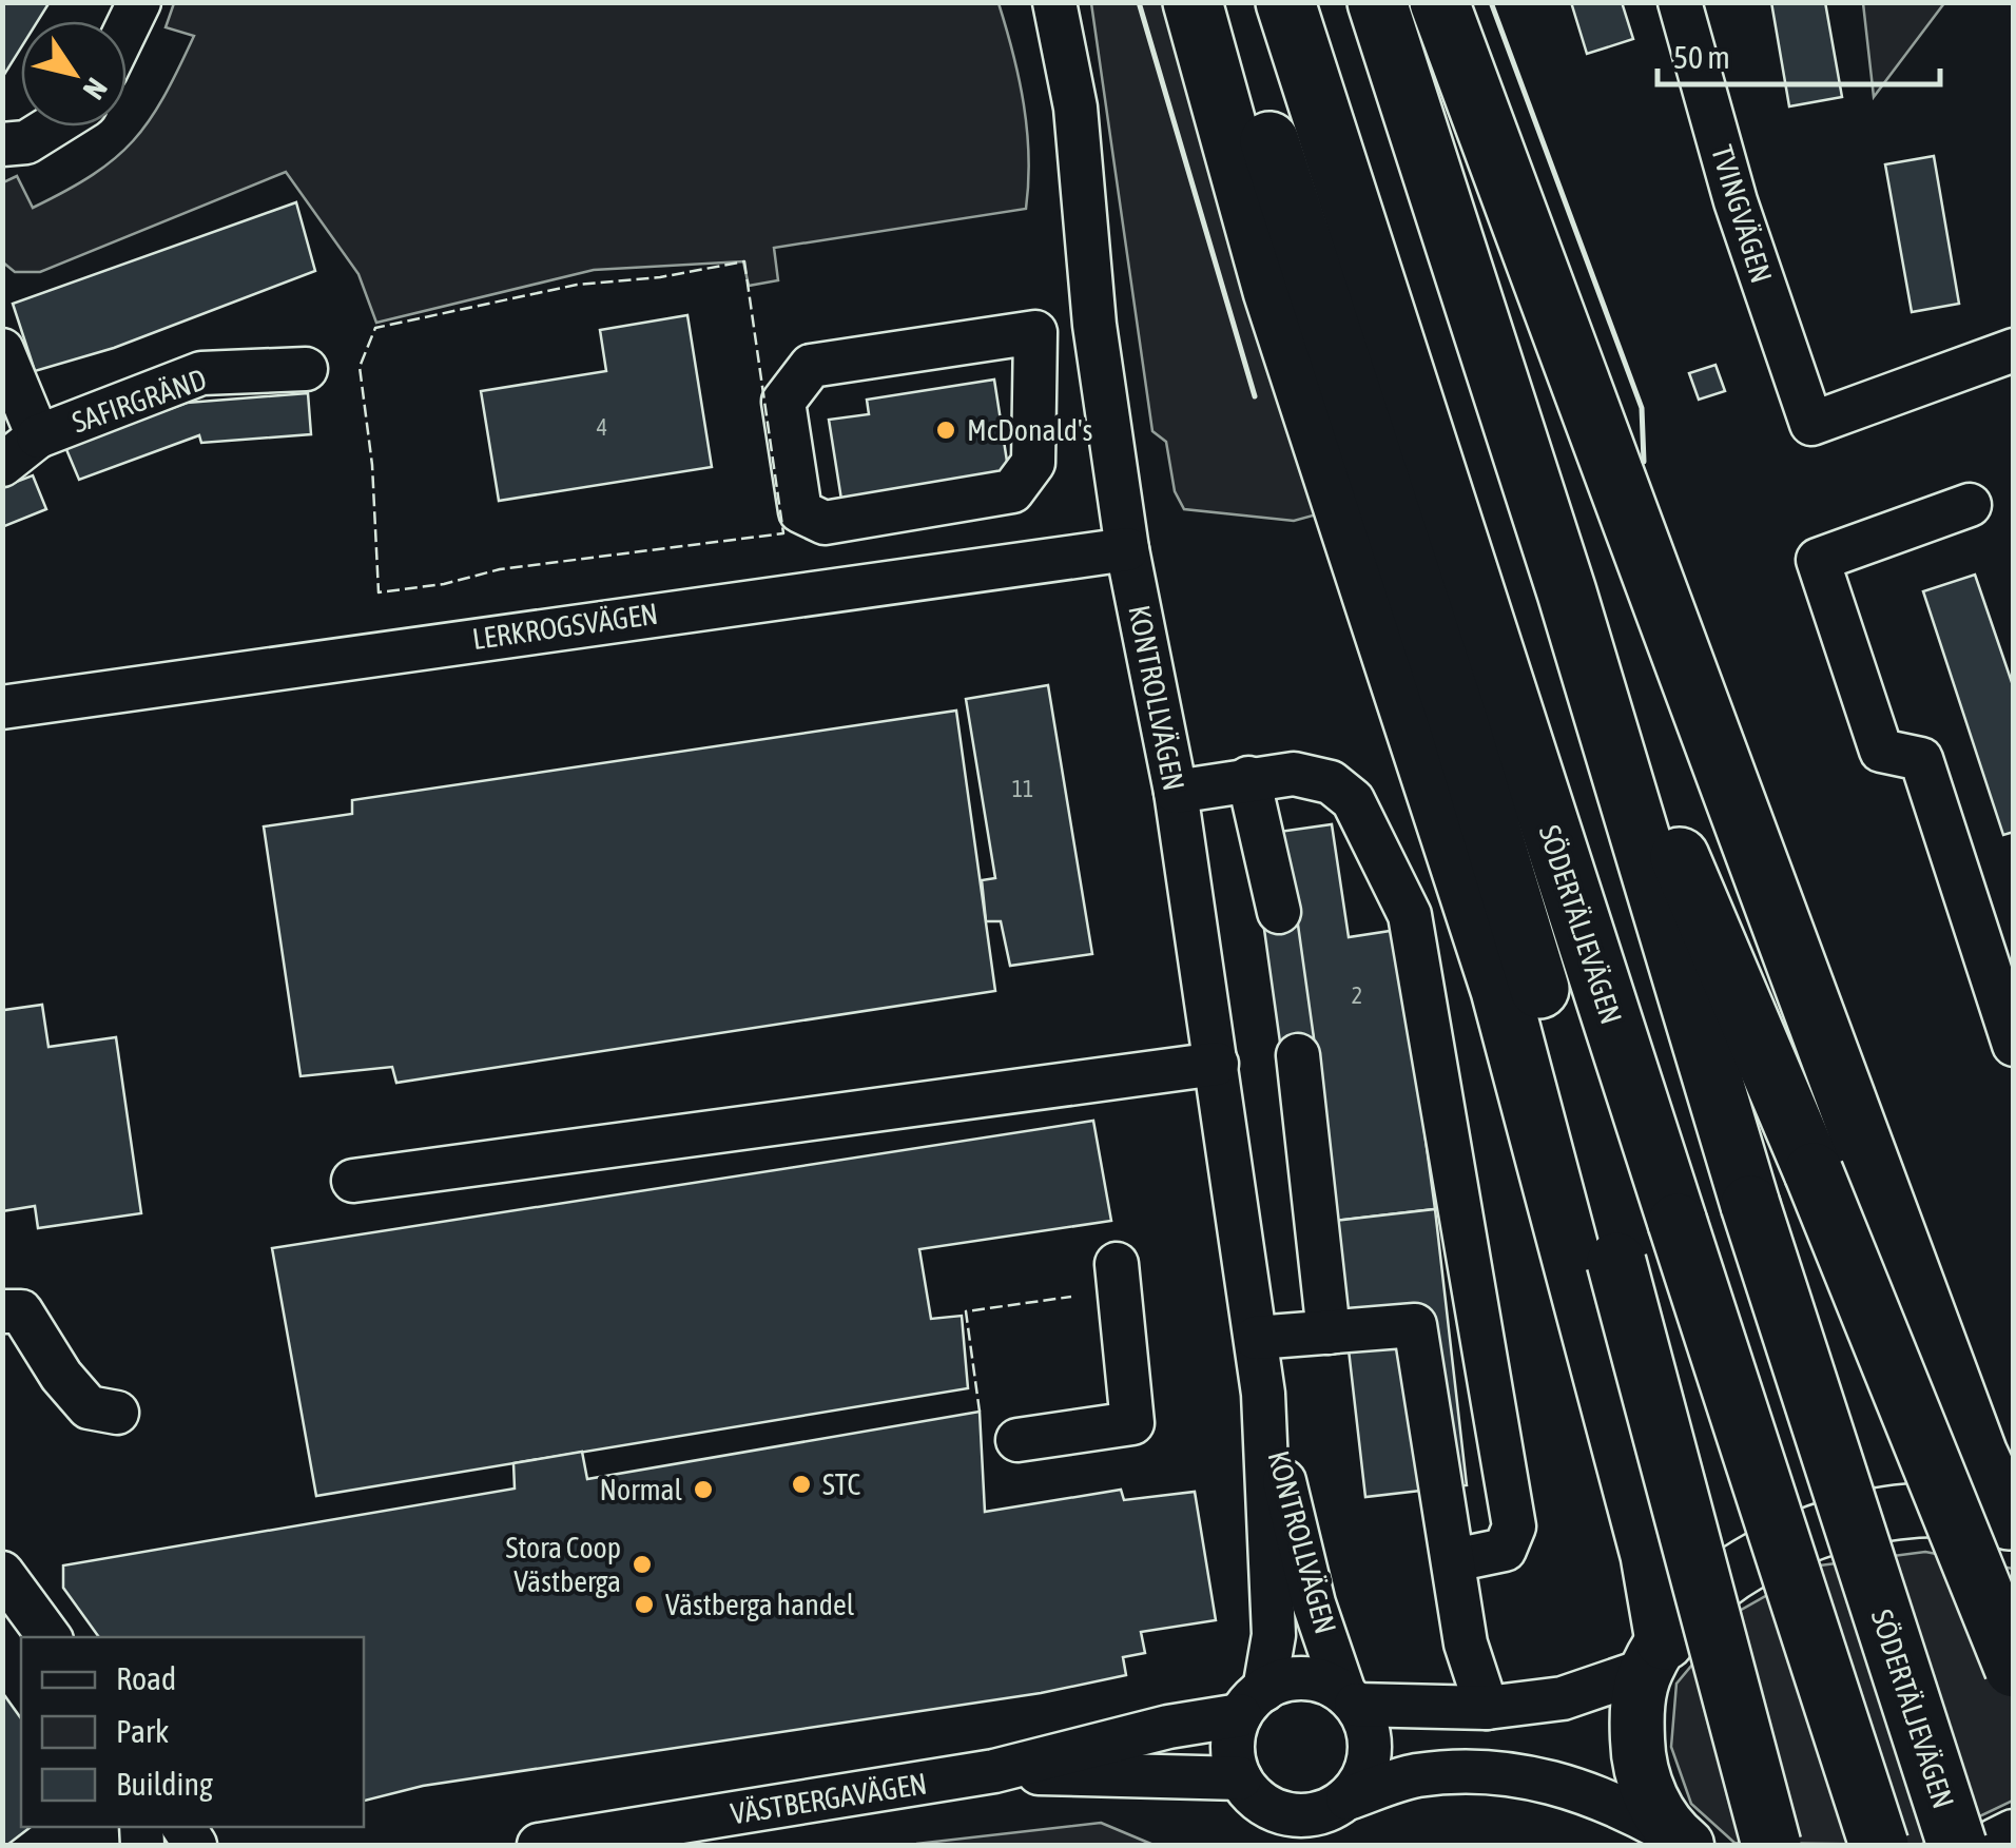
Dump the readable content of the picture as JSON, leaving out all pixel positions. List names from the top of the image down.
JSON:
{
  "streets": {
    "highway": ["SÖDERTÄLJEVÄGEN"],
    "street": [
      "TVINGVÄGEN",
      "SAFIRGRÄND",
      "LERKROGSVÄGEN",
      "KONTROLLVÄGEN",
      "VÄSTBERGAVÄGEN"
    ]
  },
  "crossings": [
    ["LERKROGSVÄGEN", "KONTROLLVÄGEN"],
    ["KONTROLLVÄGEN", "VÄSTBERGAVÄGEN"]
  ],
  "places": [
    "McDonald's",
    "STC",
    "Normal",
    "Stora Coop Västberga",
    "Västberga handel"
  ],
  "house_numbers": ["4", "11", "2"],
  "legend": ["Road", "Park", "Building"],
  "scale_bar": "50 m",
  "north": "bottom right"
}
